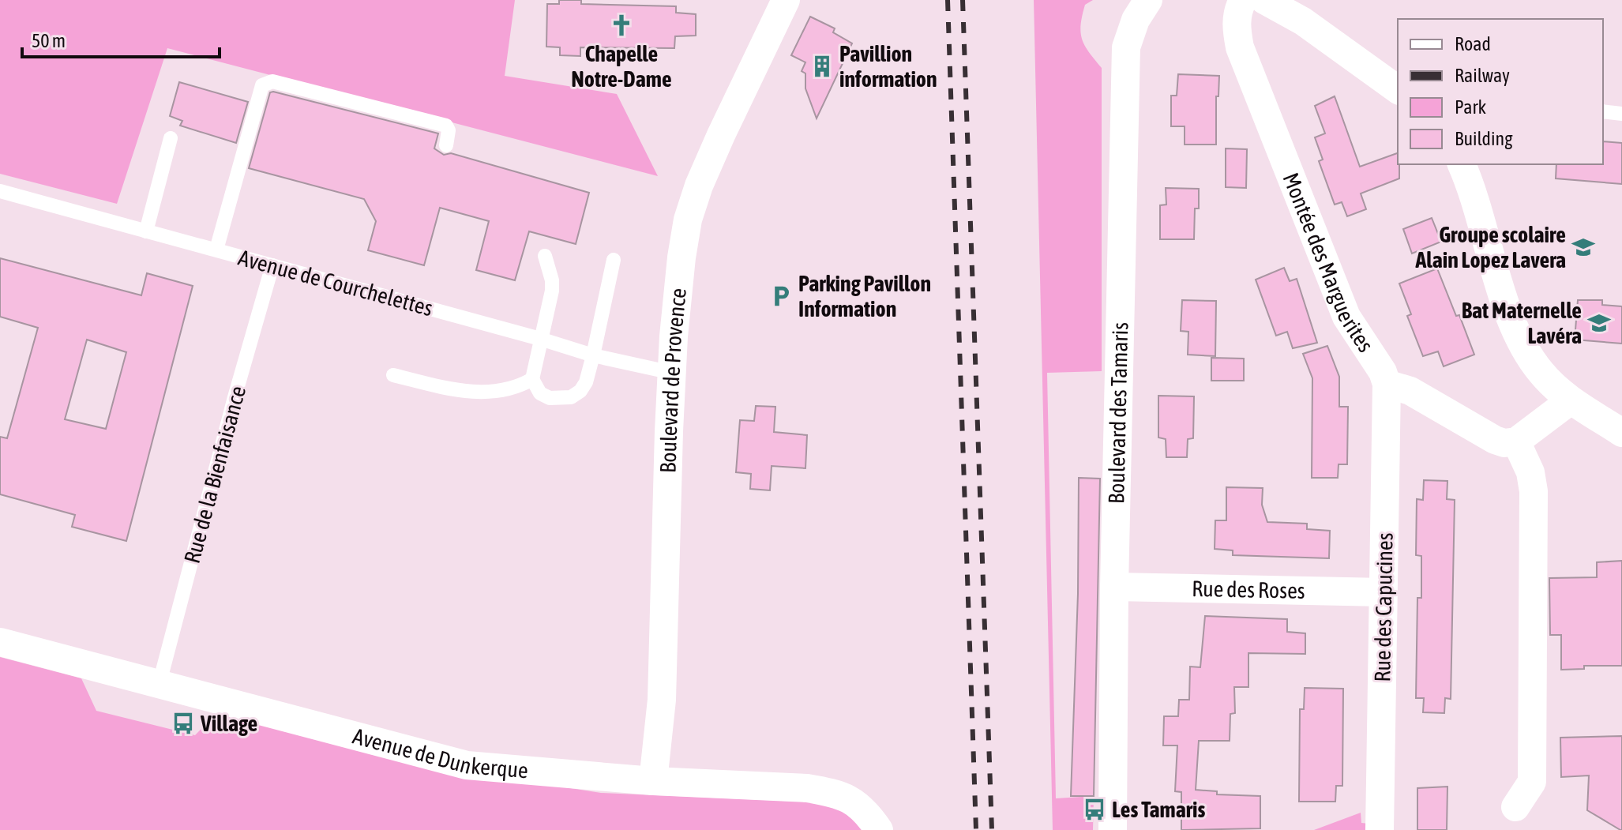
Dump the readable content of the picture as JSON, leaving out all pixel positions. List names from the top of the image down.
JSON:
{
  "streets": {
    "street": [
      "Montée des Marguerites",
      "Boulevard de Provence",
      "Boulevard des Tamaris",
      "Rue des Roses",
      "Rue des Capucines",
      "Avenue de Dunkerque"
    ],
    "lane": ["Avenue de Courchelettes", "Rue de la Bienfaisance"]
  },
  "crossings": [
    ["Montée des Marguerites", "Rue des Capucines"],
    ["Avenue de Courchelettes", "Boulevard de Provence"],
    ["Avenue de Courchelettes", "Rue de la Bienfaisance"],
    ["Boulevard de Provence", "Avenue de Dunkerque"],
    ["Boulevard des Tamaris", "Rue des Roses"],
    ["Rue de la Bienfaisance", "Avenue de Dunkerque"],
    ["Rue des Roses", "Rue des Capucines"]
  ],
  "places": {
    "church": ["Chapelle Notre-Dame"],
    "building": ["Pavillion information"],
    "school or university": ["Groupe scolaire Alain Lopez Lavera", "Bat Maternelle Lavéra"],
    "parking": ["Parking Pavillon Information"],
    "bus stop": ["Village", "Les Tamaris"]
  },
  "legend": [
    "Road",
    "Railway",
    "Park",
    "Building"
  ],
  "scale_bar": "50 m"
}
